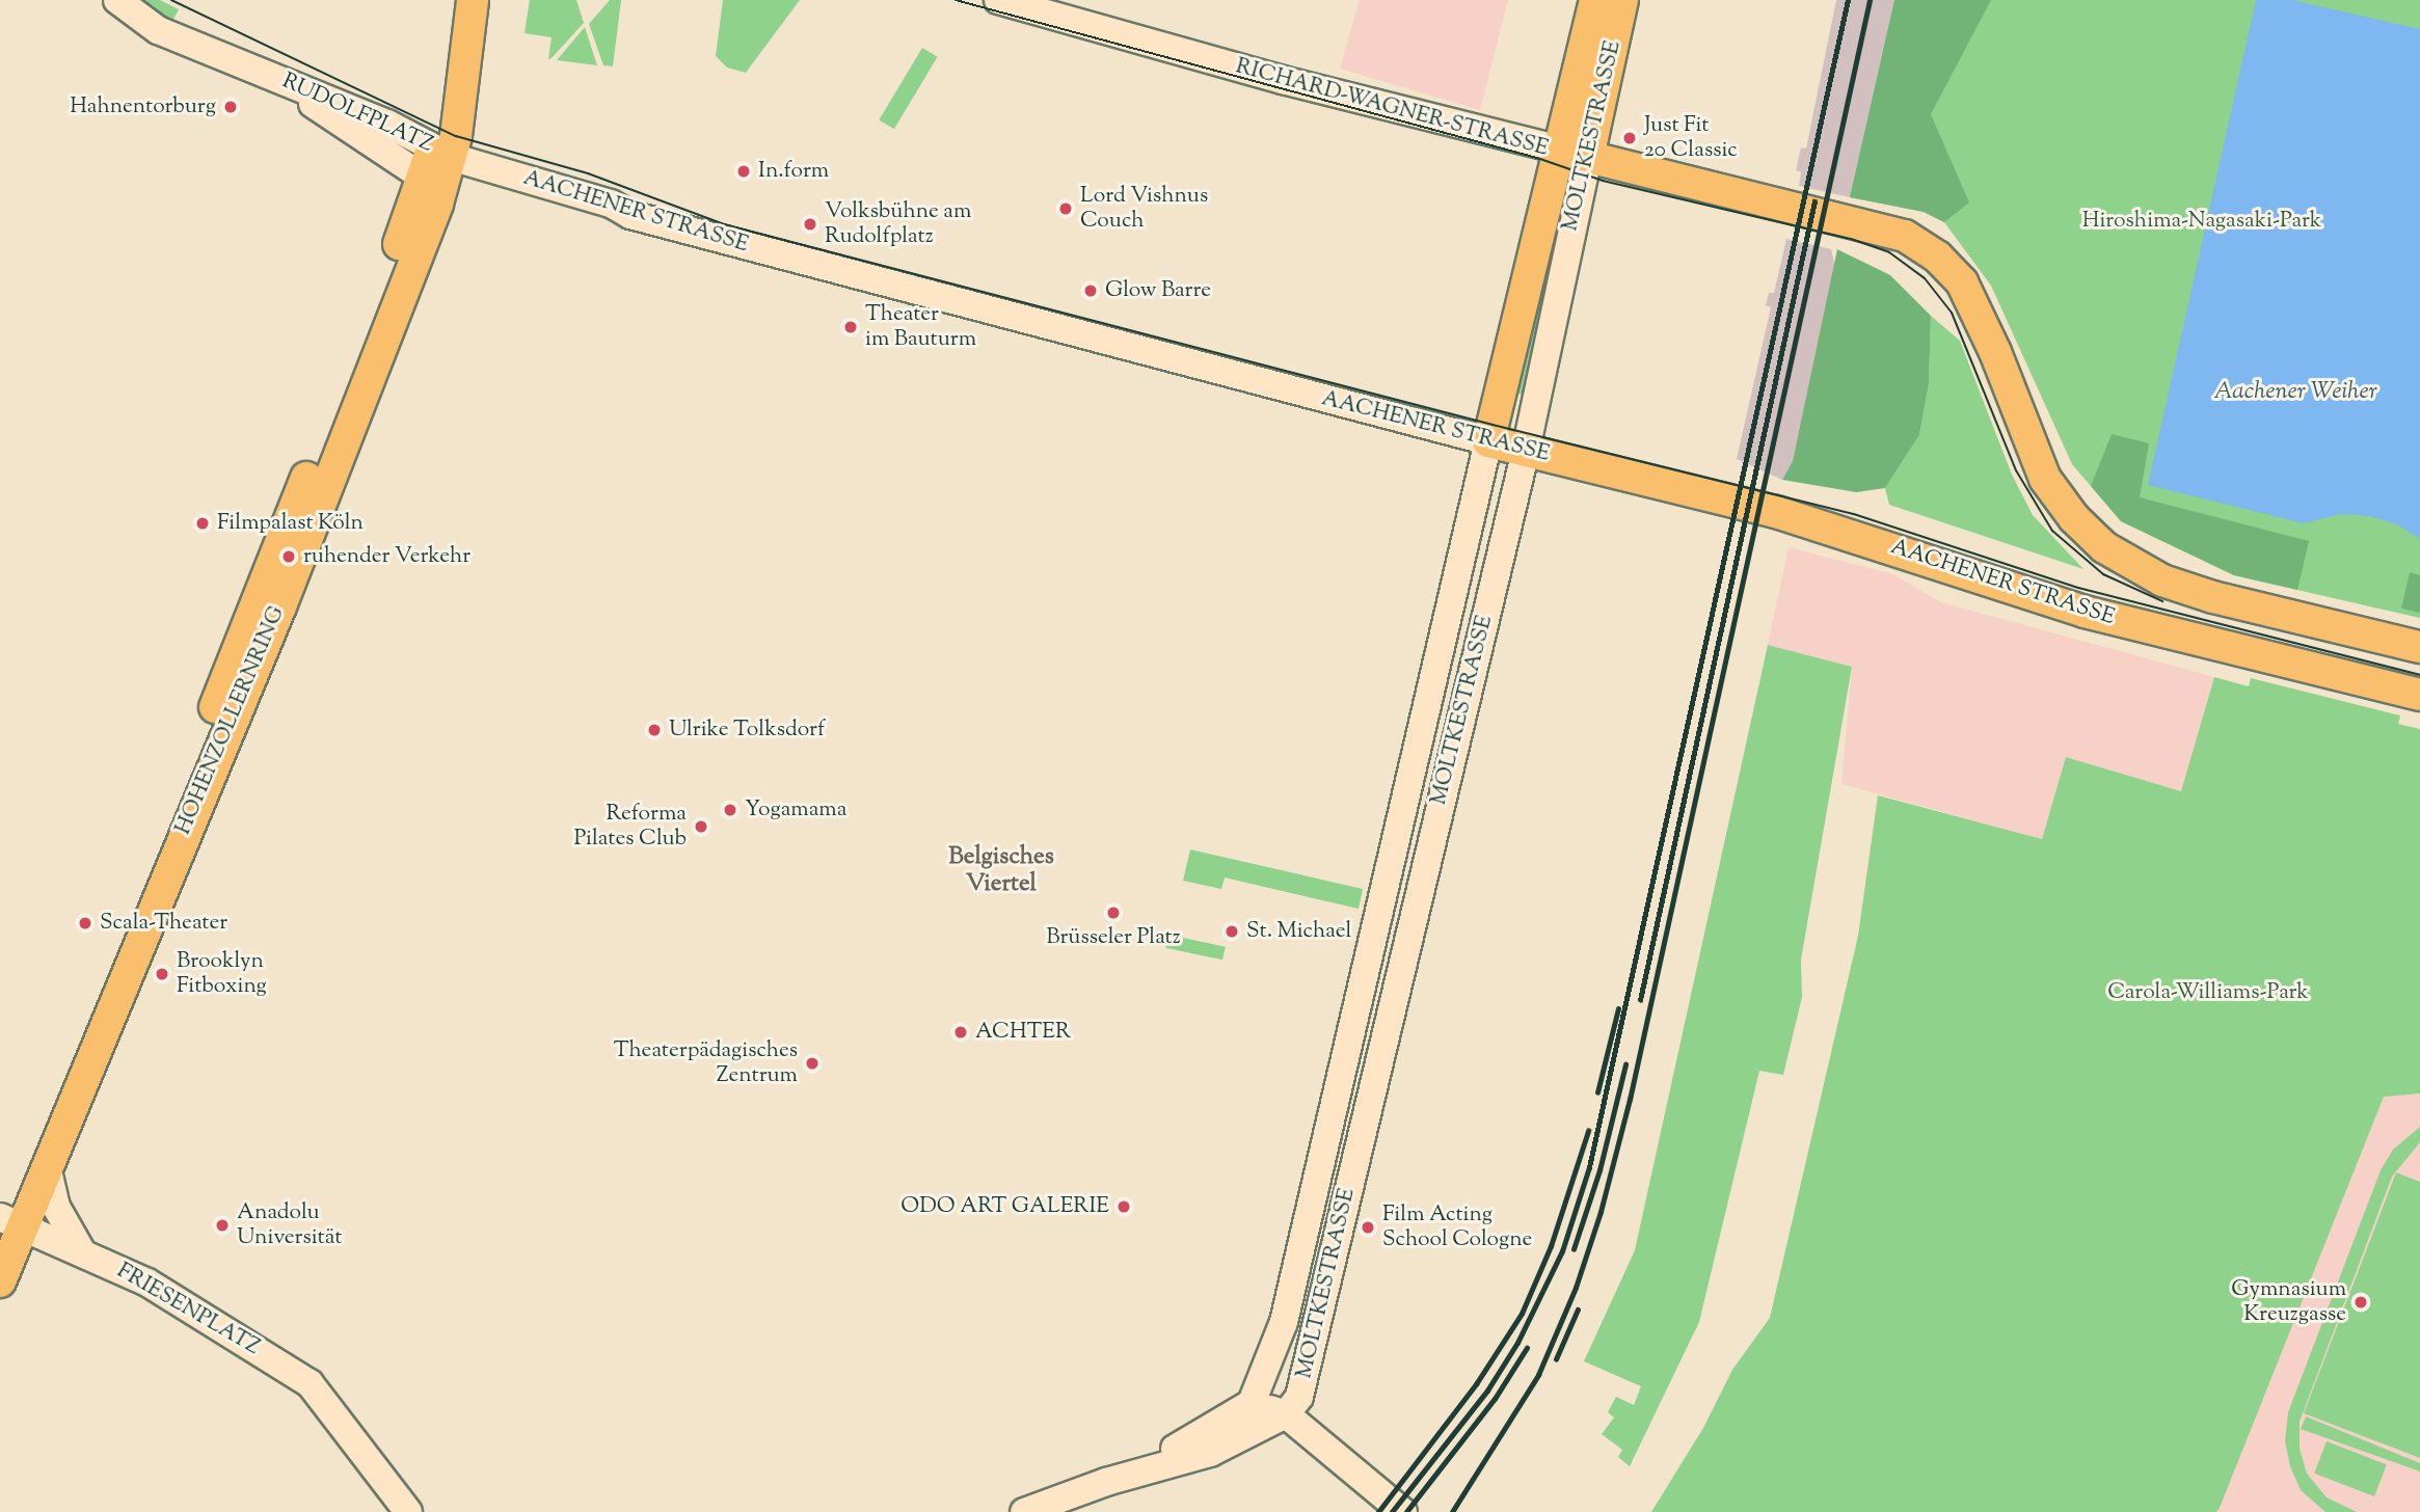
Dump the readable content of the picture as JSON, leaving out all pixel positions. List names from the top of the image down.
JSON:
{
  "streets": {
    "main road": [
      "RICHARD-WAGNER-STRASSE",
      "MOLTKESTRASSE",
      "AACHENER STRASSE",
      "HOHENZOLLERNRING"
    ],
    "street": ["RUDOLFPLATZ", "FRIESENPLATZ"]
  },
  "crossings": [
    ["RICHARD-WAGNER-STRASSE", "MOLTKESTRASSE"],
    ["RUDOLFPLATZ", "AACHENER STRASSE"],
    ["RUDOLFPLATZ", "HOHENZOLLERNRING"],
    ["MOLTKESTRASSE", "AACHENER STRASSE"],
    ["AACHENER STRASSE", "HOHENZOLLERNRING"],
    ["HOHENZOLLERNRING", "FRIESENPLATZ"]
  ],
  "districts": ["Belgisches Viertel"],
  "water": ["Aachener Weiher"],
  "parks": ["Hiroshima-Nagasaki-Park", "Carola-Williams-Park"],
  "places": [
    "Hahnentorburg",
    "Just Fit 20 Classic",
    "In.form",
    "Lord Vishnus Couch",
    "Volksbühne am Rudolfplatz",
    "Glow Barre",
    "Theater im Bauturm",
    "Filmpalast Köln",
    "ruhender Verkehr",
    "Ulrike Tolksdorf",
    "Yogamama",
    "Reforma Pilates Club",
    "Brüsseler Platz",
    "Scala-Theater",
    "St. Michael",
    "Brooklyn Fitboxing",
    "ACHTER",
    "Theaterpädagisches Zentrum",
    "ODO ART GALERIE",
    "Anadolu Universität",
    "Film Acting School Cologne",
    "Gymnasium Kreuzgasse"
  ]
}
